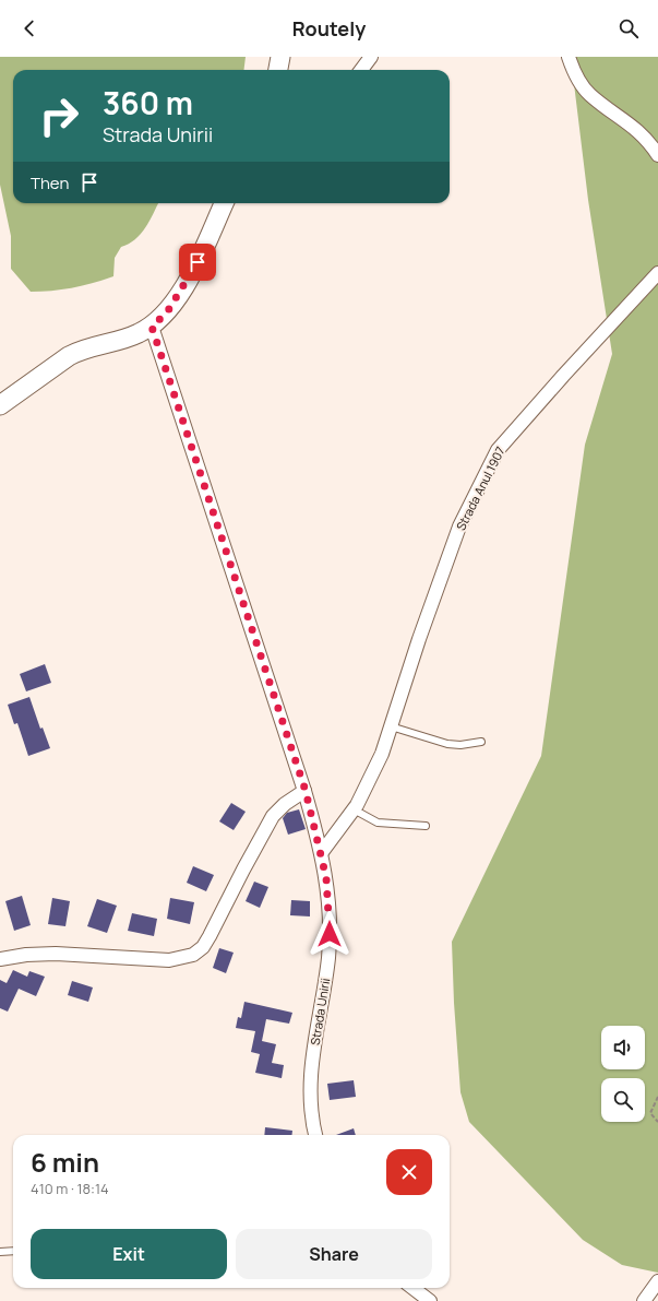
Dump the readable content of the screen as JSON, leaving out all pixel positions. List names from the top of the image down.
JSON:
{
  "streets": {
    "street": ["Strada Anul 1907", "Strada Unirii"]
  },
  "crossings": [
    ["Strada Anul 1907", "Strada Unirii"]
  ],
  "page": {
    "header": "Routely",
    "turn": ["360 m", "Strada Unirii"],
    "then": "Then",
    "heading": ["6 min", "410 m · 18:14"],
    "buttons": ["Exit", "Share"]
  }
}
